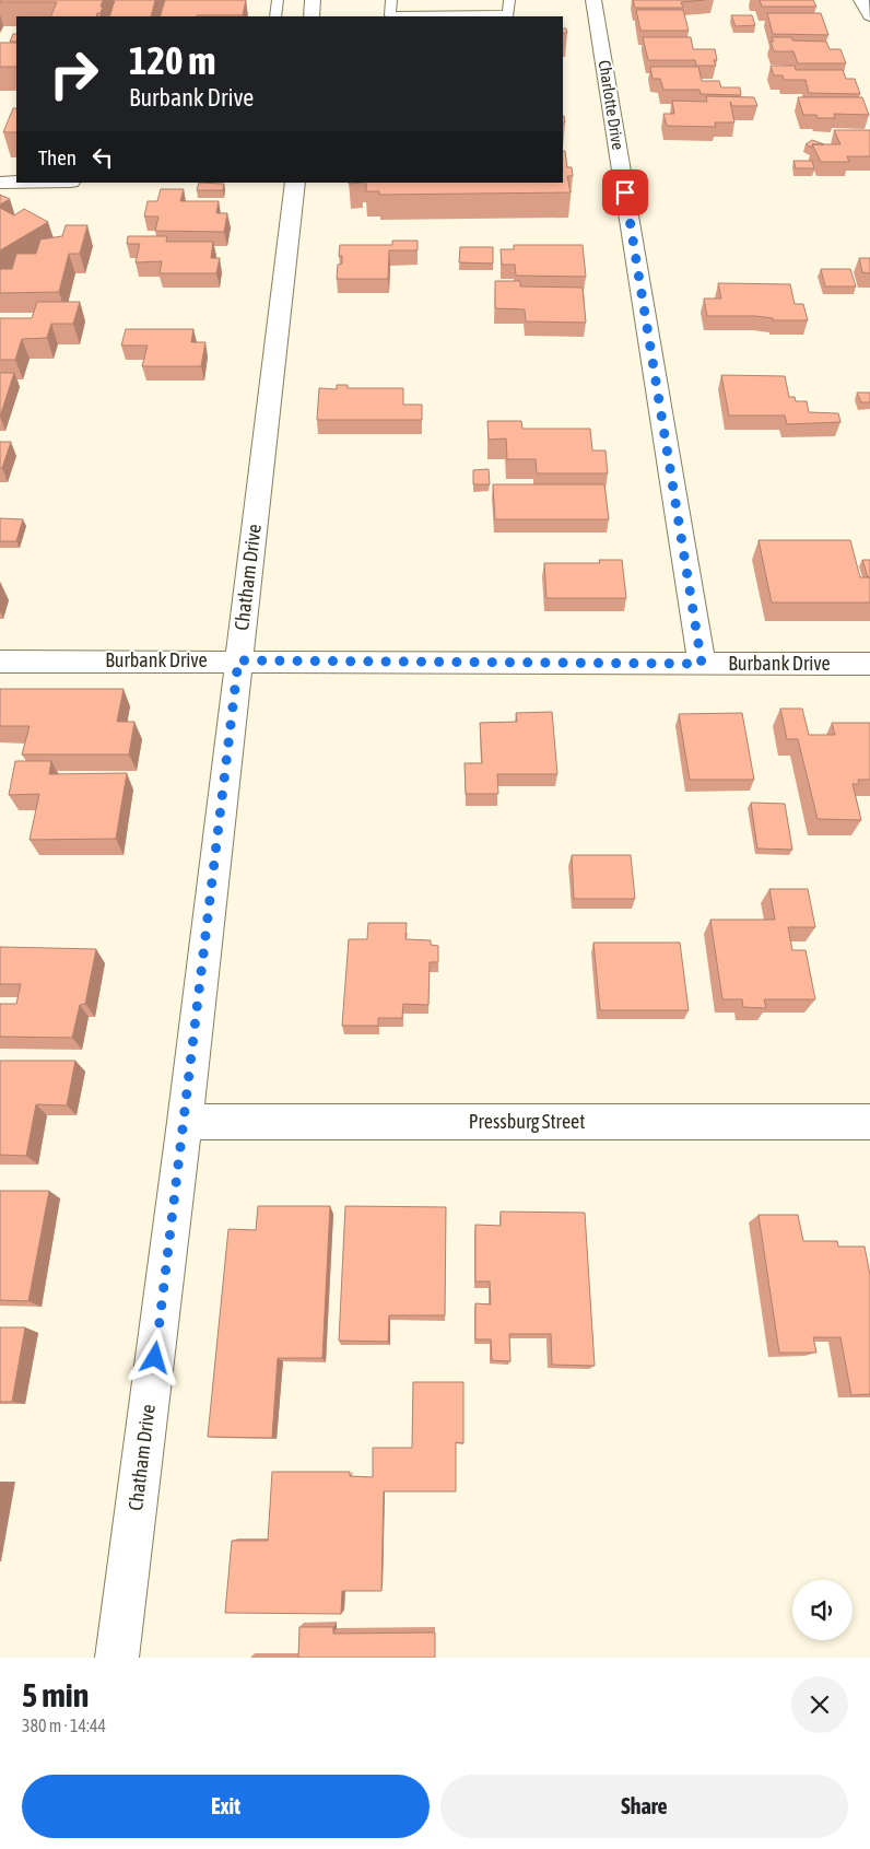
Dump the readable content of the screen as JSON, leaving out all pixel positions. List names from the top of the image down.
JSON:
{
  "streets": {
    "street": [
      "Charlotte Drive",
      "Chatham Drive",
      "Burbank Drive",
      "Pressburg Street"
    ]
  },
  "crossings": [
    ["Charlotte Drive", "Burbank Drive"],
    ["Chatham Drive", "Burbank Drive"],
    ["Chatham Drive", "Pressburg Street"]
  ],
  "page": {
    "turn": ["120 m", "Burbank Drive"],
    "then": "Then",
    "heading": ["5 min", "380 m · 14:44"],
    "buttons": ["Exit", "Share"]
  }
}
